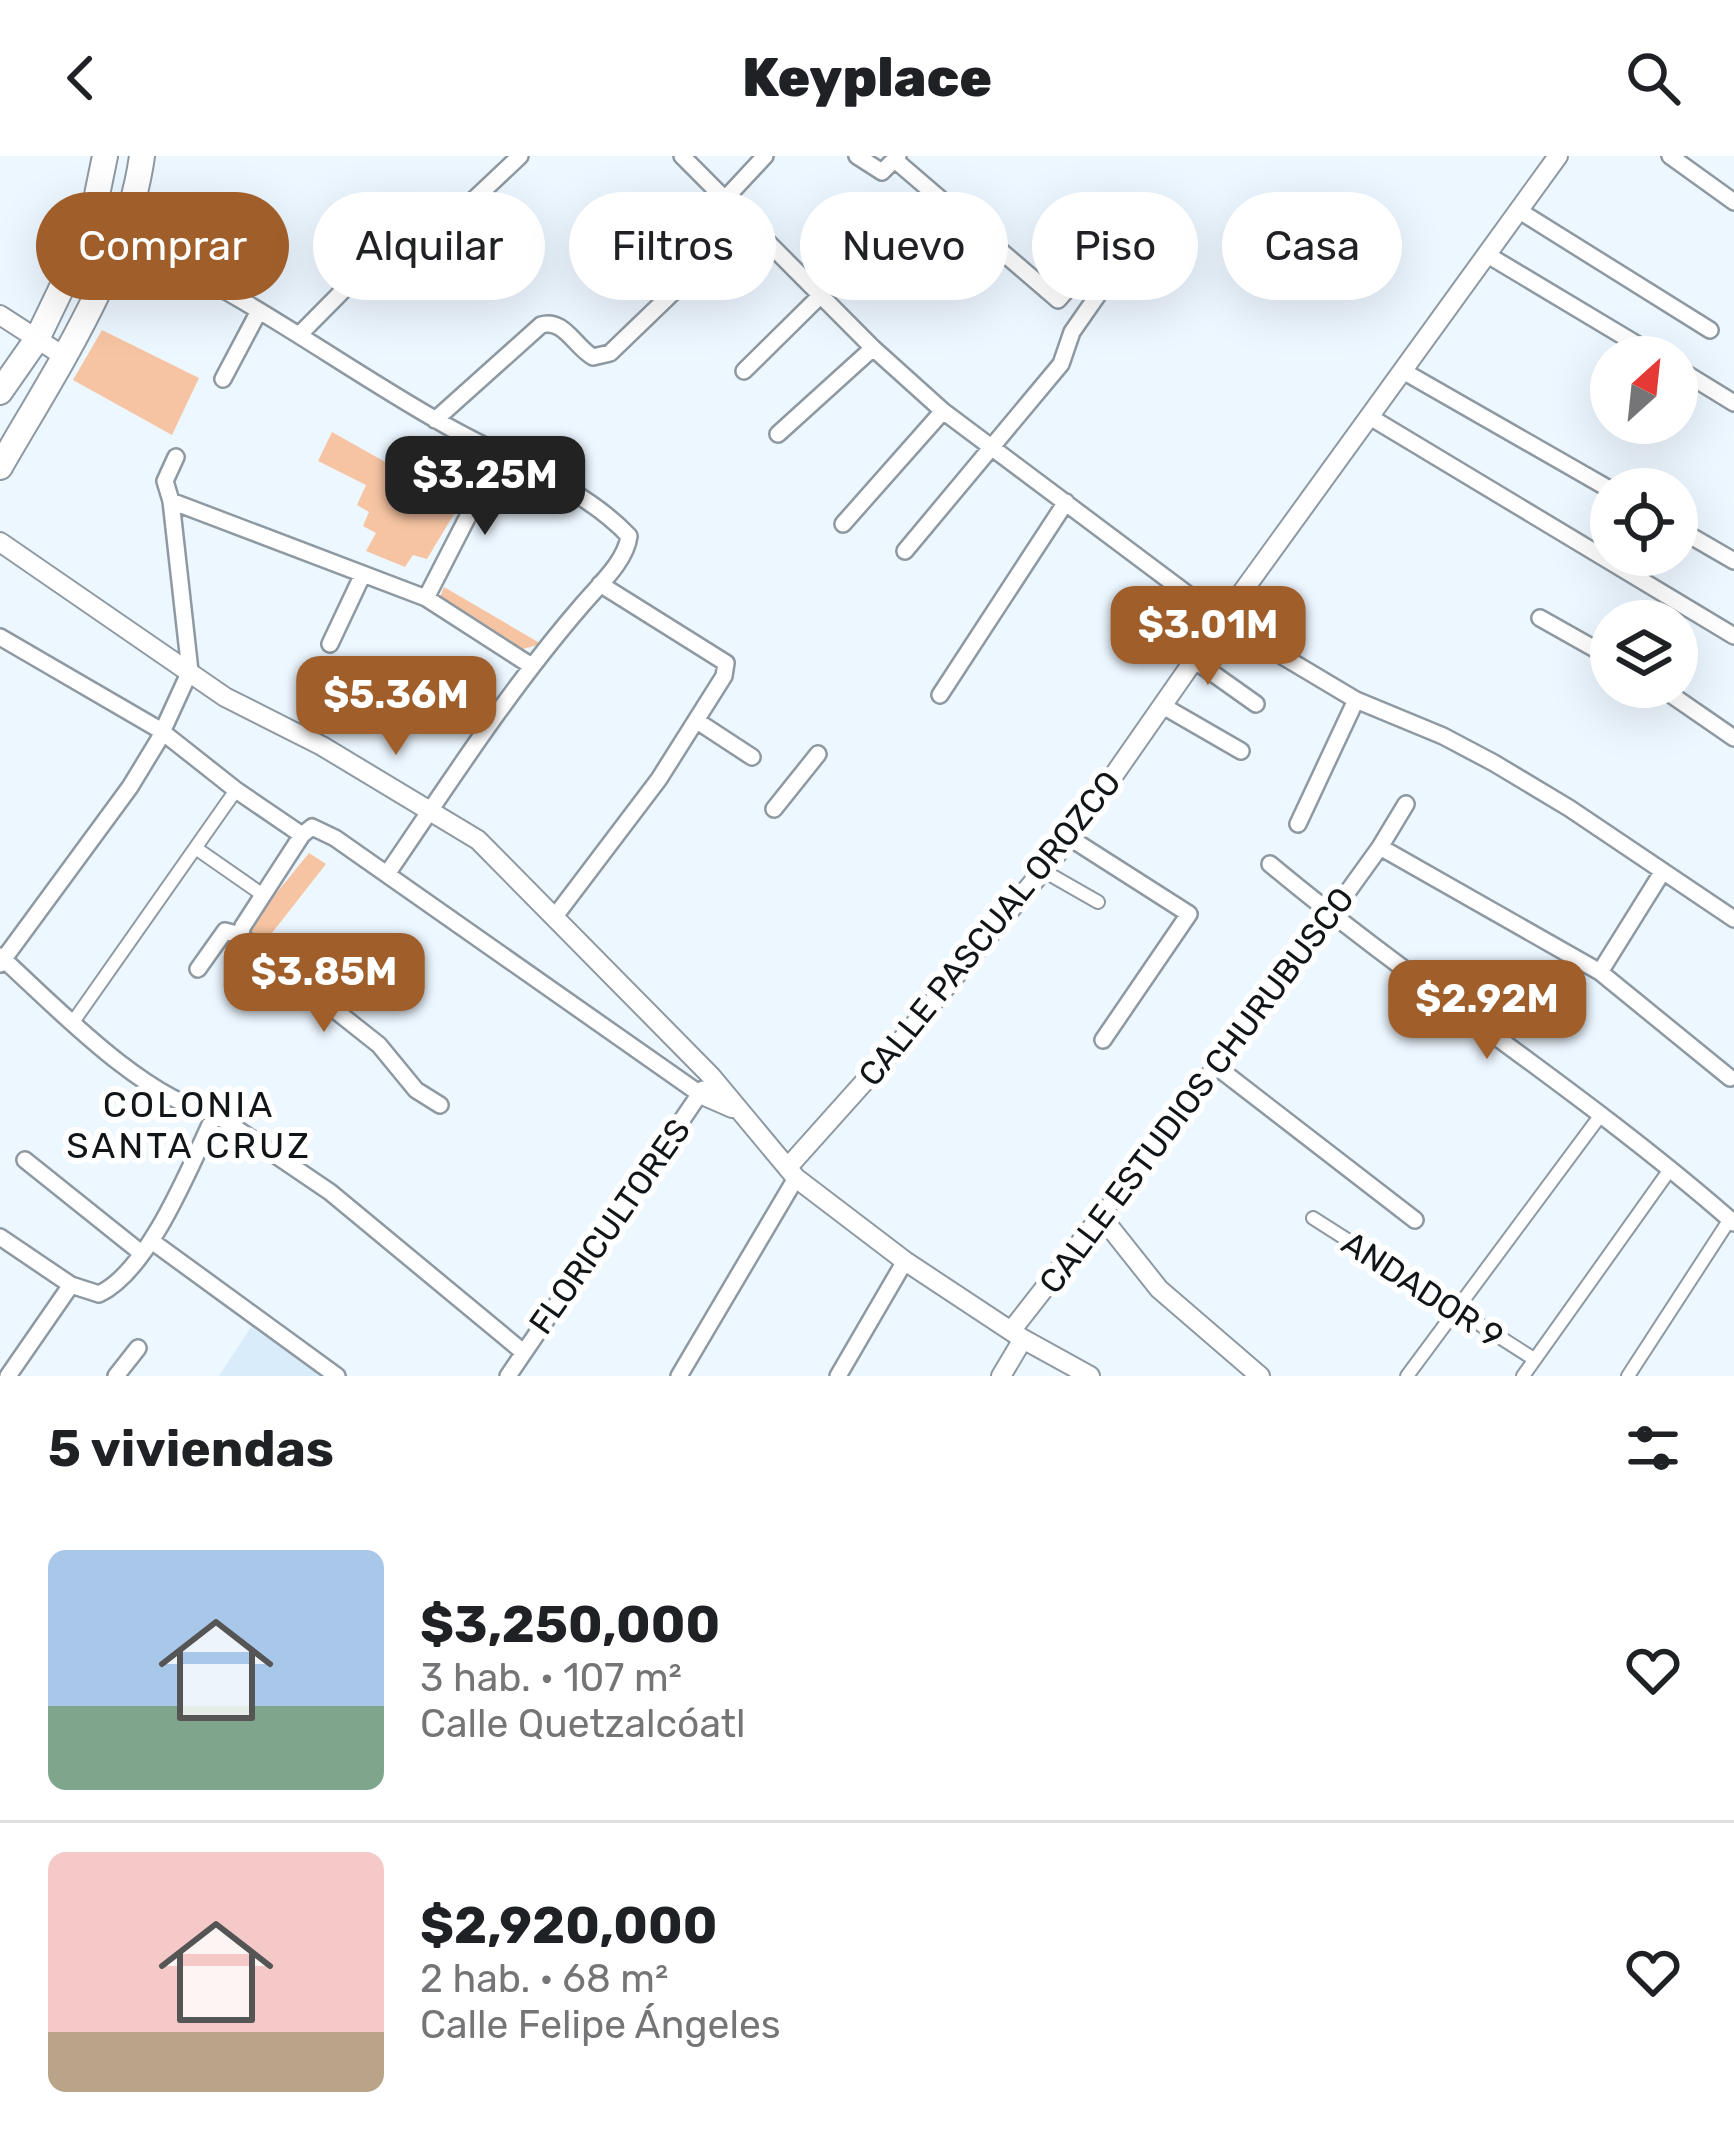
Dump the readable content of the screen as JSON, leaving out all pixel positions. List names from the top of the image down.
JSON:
{
  "streets": {
    "street": [
      "CALLE PASCUAL OROZCO",
      "CALLE ESTUDIOS CHURUBUSCO",
      "FLORICULTORES",
      "ANDADOR 9"
    ]
  },
  "crossings": [
    ["CALLE ESTUDIOS CHURUBUSCO", "ANDADOR 9"]
  ],
  "districts": ["COLONIA SANTA CRUZ"],
  "north": "top right",
  "page": {
    "header": "Keyplace",
    "chip": [
      "Comprar",
      "Alquilar",
      "Filtros",
      "Nuevo",
      "Piso",
      "Casa"
    ],
    "price": [
      "$3.25M",
      "$3.01M",
      "$5.36M",
      "$3.85M",
      "$2.92M"
    ],
    "heading": "5 viviendas",
    "list": [
      {
        "name": "$3,250,000",
        "note": "3 hab. · 107 m² · Calle Quetzalcóatl"
      },
      {
        "name": "$2,920,000",
        "note": "2 hab. · 68 m² · Calle Felipe Ángeles"
      }
    ]
  }
}
